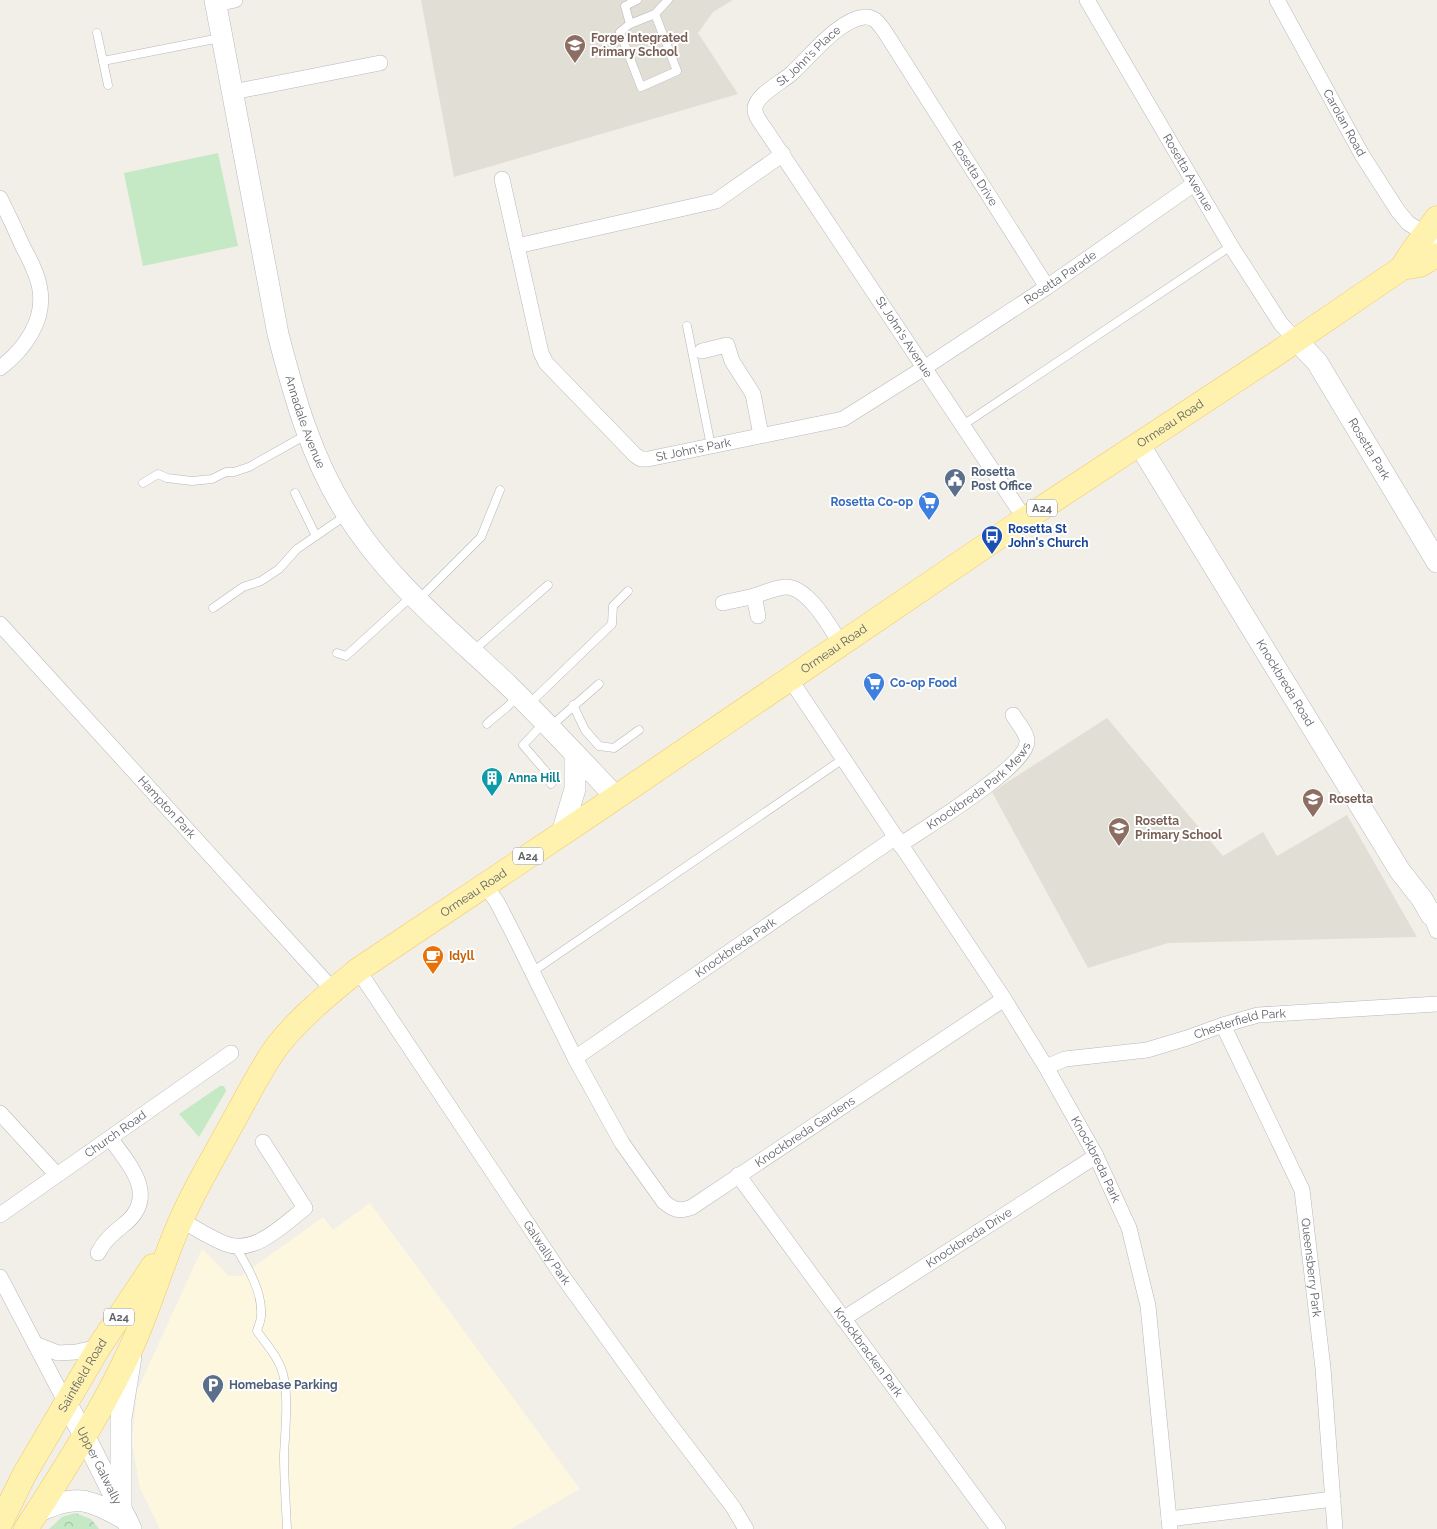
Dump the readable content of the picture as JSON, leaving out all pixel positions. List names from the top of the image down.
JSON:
{
  "streets": {
    "main road": ["Ormeau Road", "A24", "Saintfield Road"],
    "street": [
      "St John's Place",
      "Carolan Road",
      "Rosetta Drive",
      "Rosetta Avenue",
      "Rosetta Parade",
      "St John's Avenue",
      "Annadale Avenue",
      "St John's Park",
      "Rosetta Park",
      "Knockbreda Road",
      "Knockbreda Park Mews",
      "Hampton Park",
      "Knockbreda Park",
      "Chesterfield Park",
      "Knockbreda Gardens",
      "Church Road",
      "Knockbreda Drive",
      "Galwally Park",
      "Queensberry Park",
      "Knockbracken Park",
      "Upper Galwally"
    ]
  },
  "crossings": [
    ["St John's Place", "Rosetta Drive"],
    ["St John's Place", "St John's Avenue"],
    ["Carolan Road", "Ormeau Road"],
    ["Rosetta Drive", "Rosetta Parade"],
    ["Rosetta Avenue", "Rosetta Parade"],
    ["Rosetta Avenue", "Ormeau Road"],
    ["Rosetta Avenue", "Rosetta Park"],
    ["Rosetta Parade", "St John's Avenue"],
    ["Rosetta Parade", "St John's Park"],
    ["St John's Avenue", "Ormeau Road"],
    ["St John's Avenue", "St John's Park"],
    ["Annadale Avenue", "Ormeau Road"],
    ["Ormeau Road", "Rosetta Park"],
    ["Ormeau Road", "Knockbreda Road"],
    ["Ormeau Road", "Hampton Park"],
    ["Ormeau Road", "Knockbreda Park"],
    ["Ormeau Road", "Galwally Park"],
    ["Ormeau Road", "Saintfield Road"],
    ["Knockbreda Park Mews", "Knockbreda Park"],
    ["Knockbreda Park", "Chesterfield Park"],
    ["Knockbreda Park", "Knockbreda Gardens"],
    ["Knockbreda Park", "Knockbreda Drive"],
    ["Chesterfield Park", "Queensberry Park"],
    ["Knockbreda Gardens", "Knockbracken Park"],
    ["Knockbreda Drive", "Knockbracken Park"],
    ["Saintfield Road", "Upper Galwally"]
  ],
  "places": {
    "school or university": ["Forge Integrated Primary School", "Rosetta", "Rosetta Primary School"],
    "public building": ["Rosetta Post Office"],
    "supermarket": ["Rosetta Co-op", "Co-op Food"],
    "bus stop": ["Rosetta St John's Church"],
    "building": ["Anna Hill"],
    "cafe": ["Idyll"],
    "parking": ["Homebase Parking"]
  }
}
